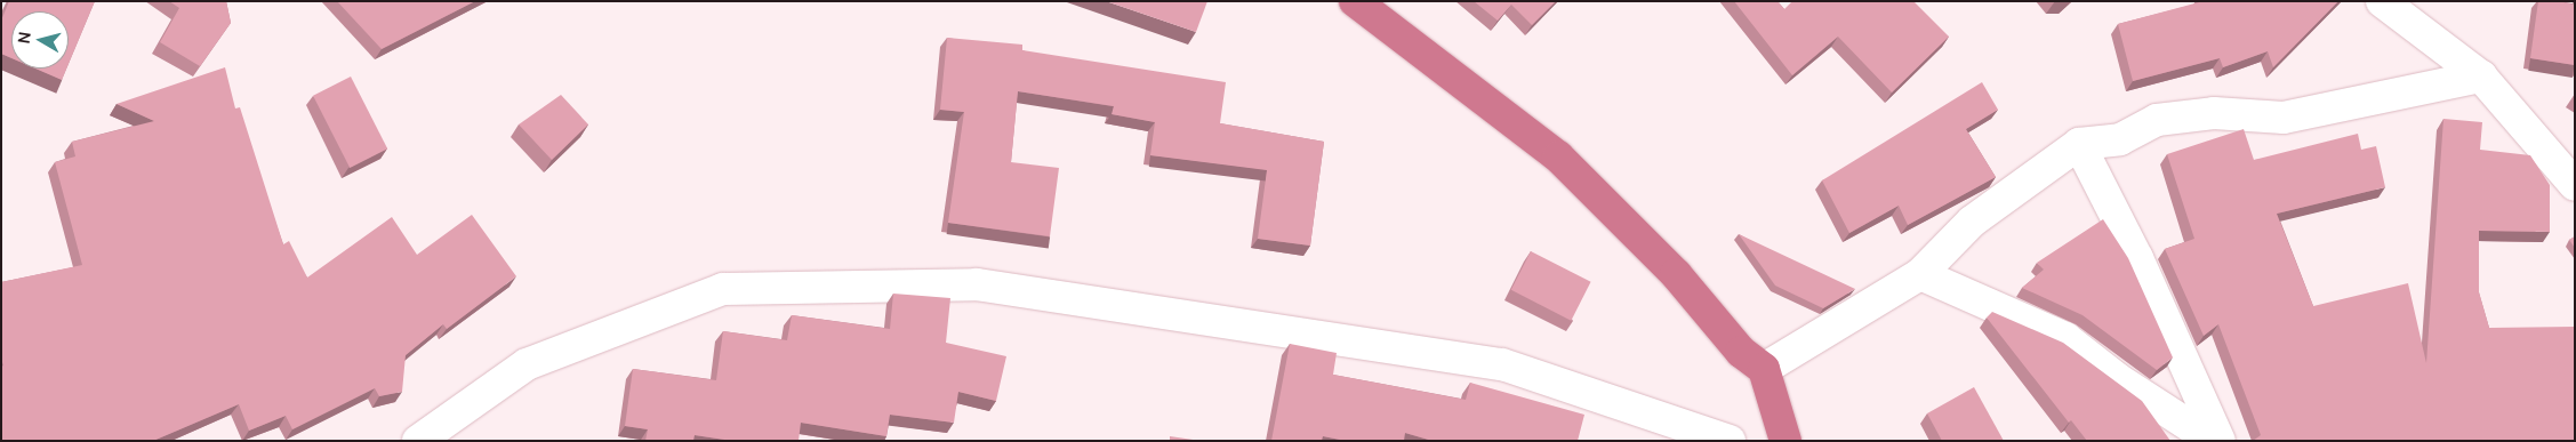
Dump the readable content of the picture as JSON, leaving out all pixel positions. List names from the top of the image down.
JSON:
{
  "north": "left"
}
